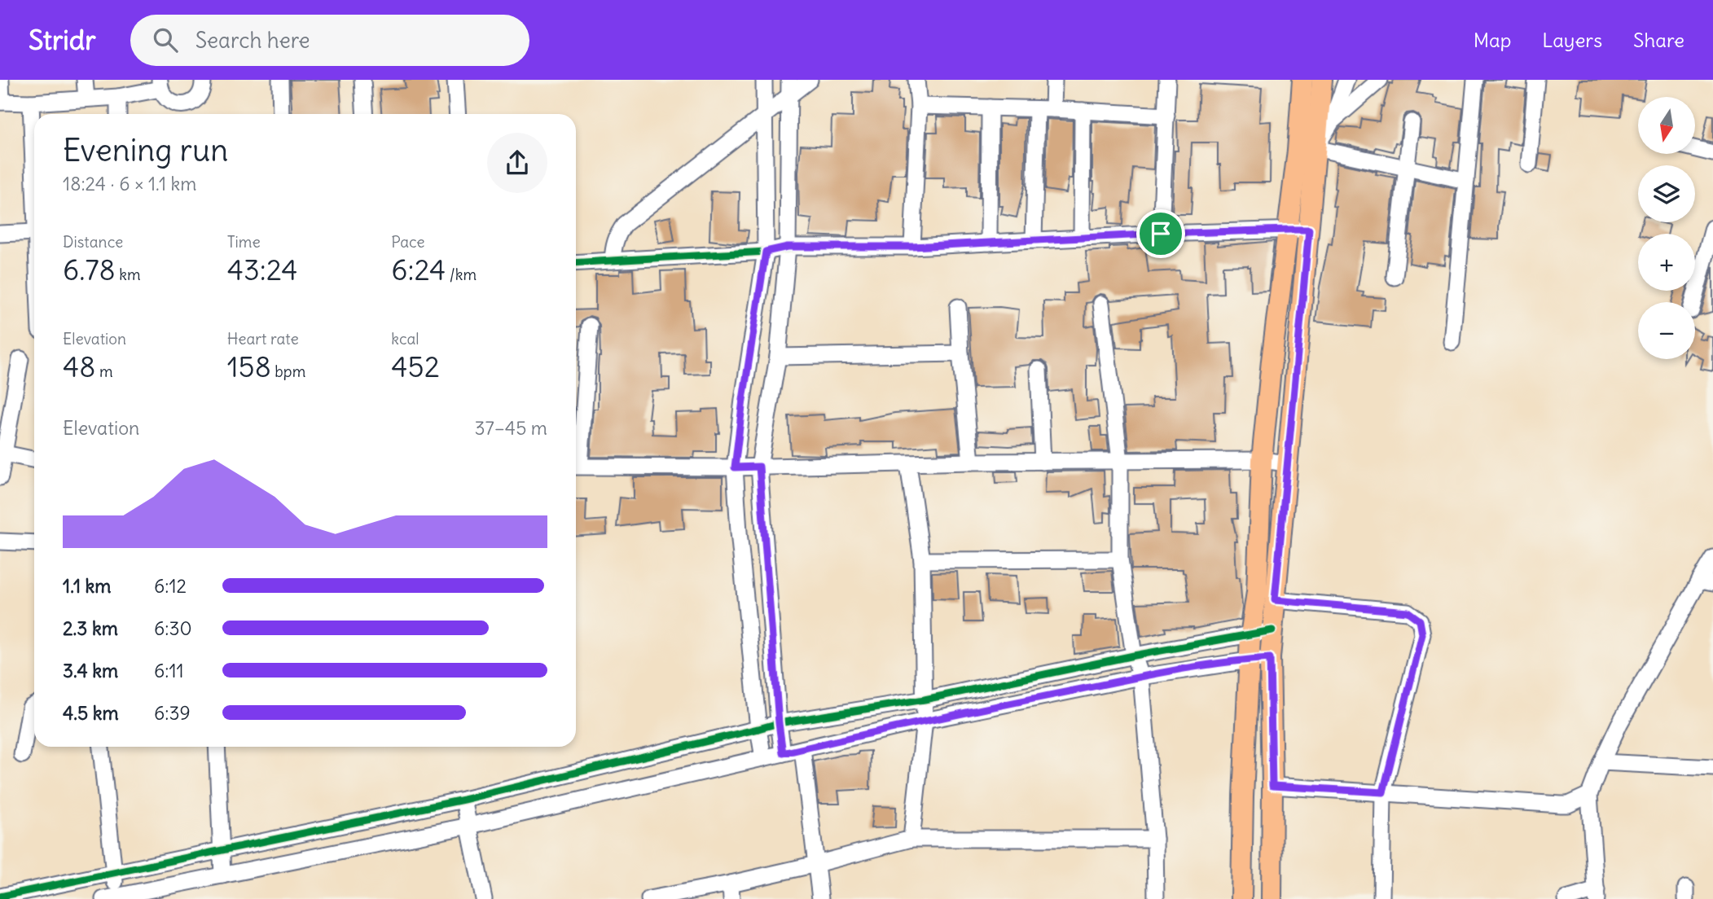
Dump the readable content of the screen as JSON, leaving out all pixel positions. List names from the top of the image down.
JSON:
{
  "north": "bottom",
  "page": {
    "header": "Stridr",
    "search": "Search here",
    "nav": ["Map", "Layers", "Share"],
    "map_buttons": ["+", "−"],
    "heading": ["Evening run", "18:24 · 6 × 1.1 km"],
    "stats": [
      ["Distance", "6.78 km"],
      ["Time", "43:24"],
      ["Pace", "6:24 /km"],
      ["Elevation", "48 m"],
      ["Heart rate", "158 bpm"],
      ["kcal", "452"]
    ],
    "chart": ["Elevation", "37–45 m"],
    "list": [
      {
        "name": "1.1 km",
        "note": "6:12"
      },
      {
        "name": "2.3 km",
        "note": "6:30"
      },
      {
        "name": "3.4 km",
        "note": "6:11"
      },
      {
        "name": "4.5 km",
        "note": "6:39"
      }
    ]
  }
}
